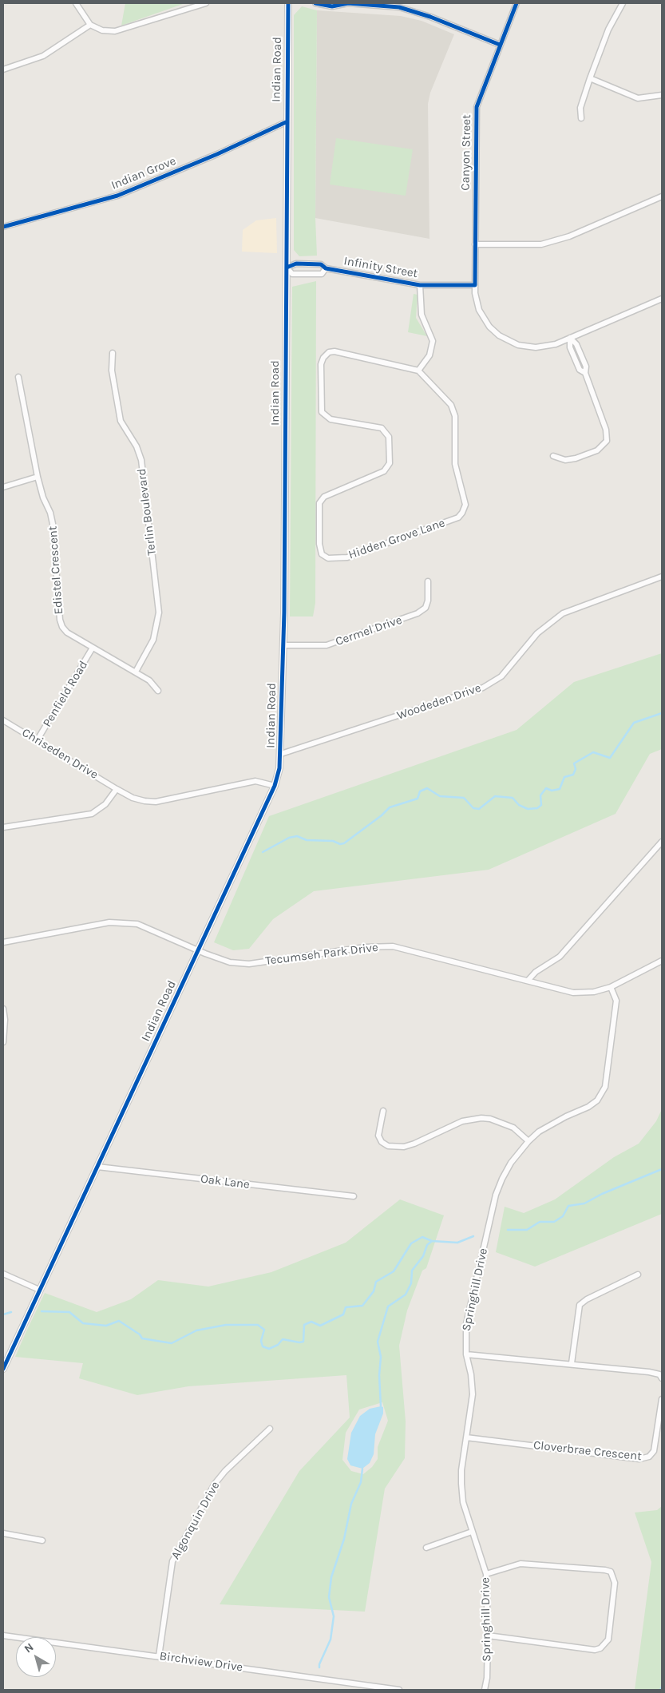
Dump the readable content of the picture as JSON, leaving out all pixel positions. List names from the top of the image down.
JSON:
{
  "streets": {
    "street": [
      "Indian Road",
      "Canyon Street",
      "Indian Grove",
      "Infinity Street",
      "Terlin Boulevard",
      "Hidden Grove Lane",
      "Edistel Crescent",
      "Cermel Drive",
      "Penfield Road",
      "Woodeden Drive",
      "Chriseden Drive",
      "Tecumseh Park Drive",
      "Oak Lane",
      "Springhill Drive",
      "Cloverbrae Crescent",
      "Algonquin Drive",
      "Birchview Drive"
    ]
  },
  "crossings": [
    ["Indian Road", "Indian Grove"],
    ["Indian Road", "Infinity Street"],
    ["Indian Road", "Cermel Drive"],
    ["Indian Road", "Woodeden Drive"],
    ["Indian Road", "Tecumseh Park Drive"],
    ["Indian Road", "Oak Lane"],
    ["Canyon Street", "Infinity Street"],
    ["Terlin Boulevard", "Edistel Crescent"],
    ["Edistel Crescent", "Penfield Road"],
    ["Penfield Road", "Chriseden Drive"],
    ["Tecumseh Park Drive", "Springhill Drive"],
    ["Springhill Drive", "Cloverbrae Crescent"],
    ["Algonquin Drive", "Birchview Drive"]
  ],
  "north": "top left"
}
